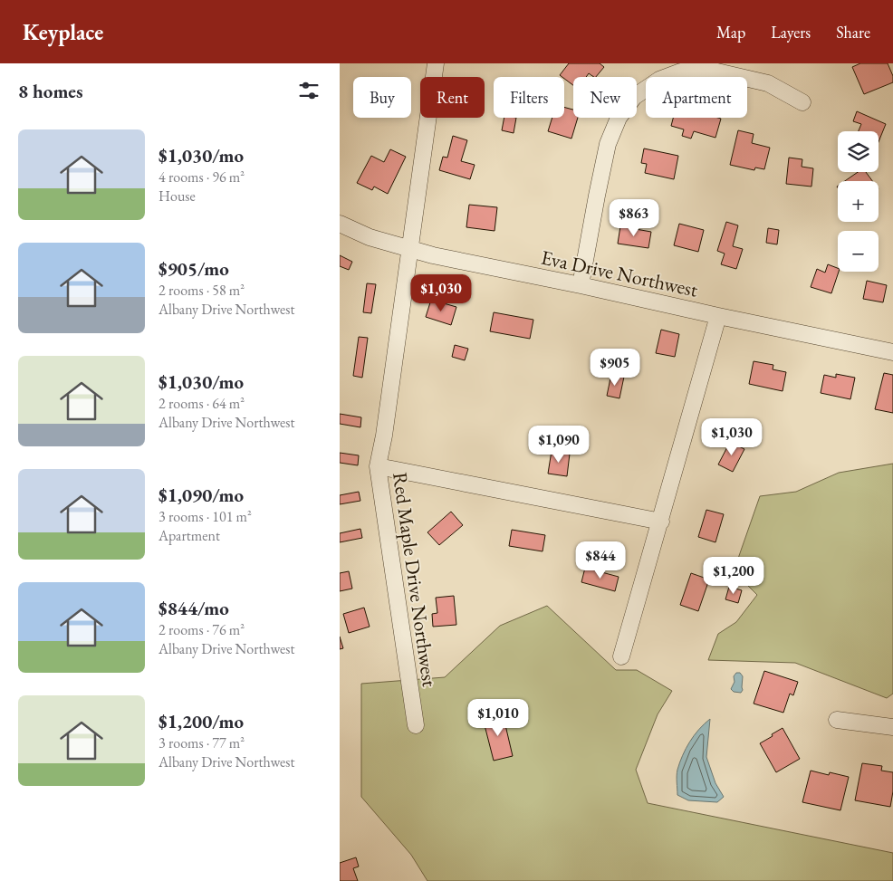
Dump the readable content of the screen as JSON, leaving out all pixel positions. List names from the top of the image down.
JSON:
{
  "streets": {
    "street": ["Eva Drive Northwest", "Red Maple Drive Northwest"]
  },
  "crossings": [
    ["Eva Drive Northwest", "Red Maple Drive Northwest"]
  ],
  "page": {
    "header": "Keyplace",
    "nav": ["Map", "Layers", "Share"],
    "heading": "8 homes",
    "chip": [
      "Buy",
      "Rent",
      "Filters",
      "New",
      "Apartment"
    ],
    "list": [
      {
        "name": "$1,030/mo",
        "note": "4 rooms · 96 m² · House"
      },
      {
        "name": "$905/mo",
        "note": "2 rooms · 58 m² · Albany Drive Northwest"
      },
      {
        "name": "$1,030/mo",
        "note": "2 rooms · 64 m² · Albany Drive Northwest"
      },
      {
        "name": "$1,090/mo",
        "note": "3 rooms · 101 m² · Apartment"
      },
      {
        "name": "$844/mo",
        "note": "2 rooms · 76 m² · Albany Drive Northwest"
      },
      {
        "name": "$1,200/mo",
        "note": "3 rooms · 77 m² · Albany Drive Northwest"
      }
    ],
    "map_buttons": ["+", "−"],
    "price": [
      "$863",
      "$1,030",
      "$905",
      "$1,030",
      "$1,090",
      "$844",
      "$1,200",
      "$1,010"
    ]
  }
}
